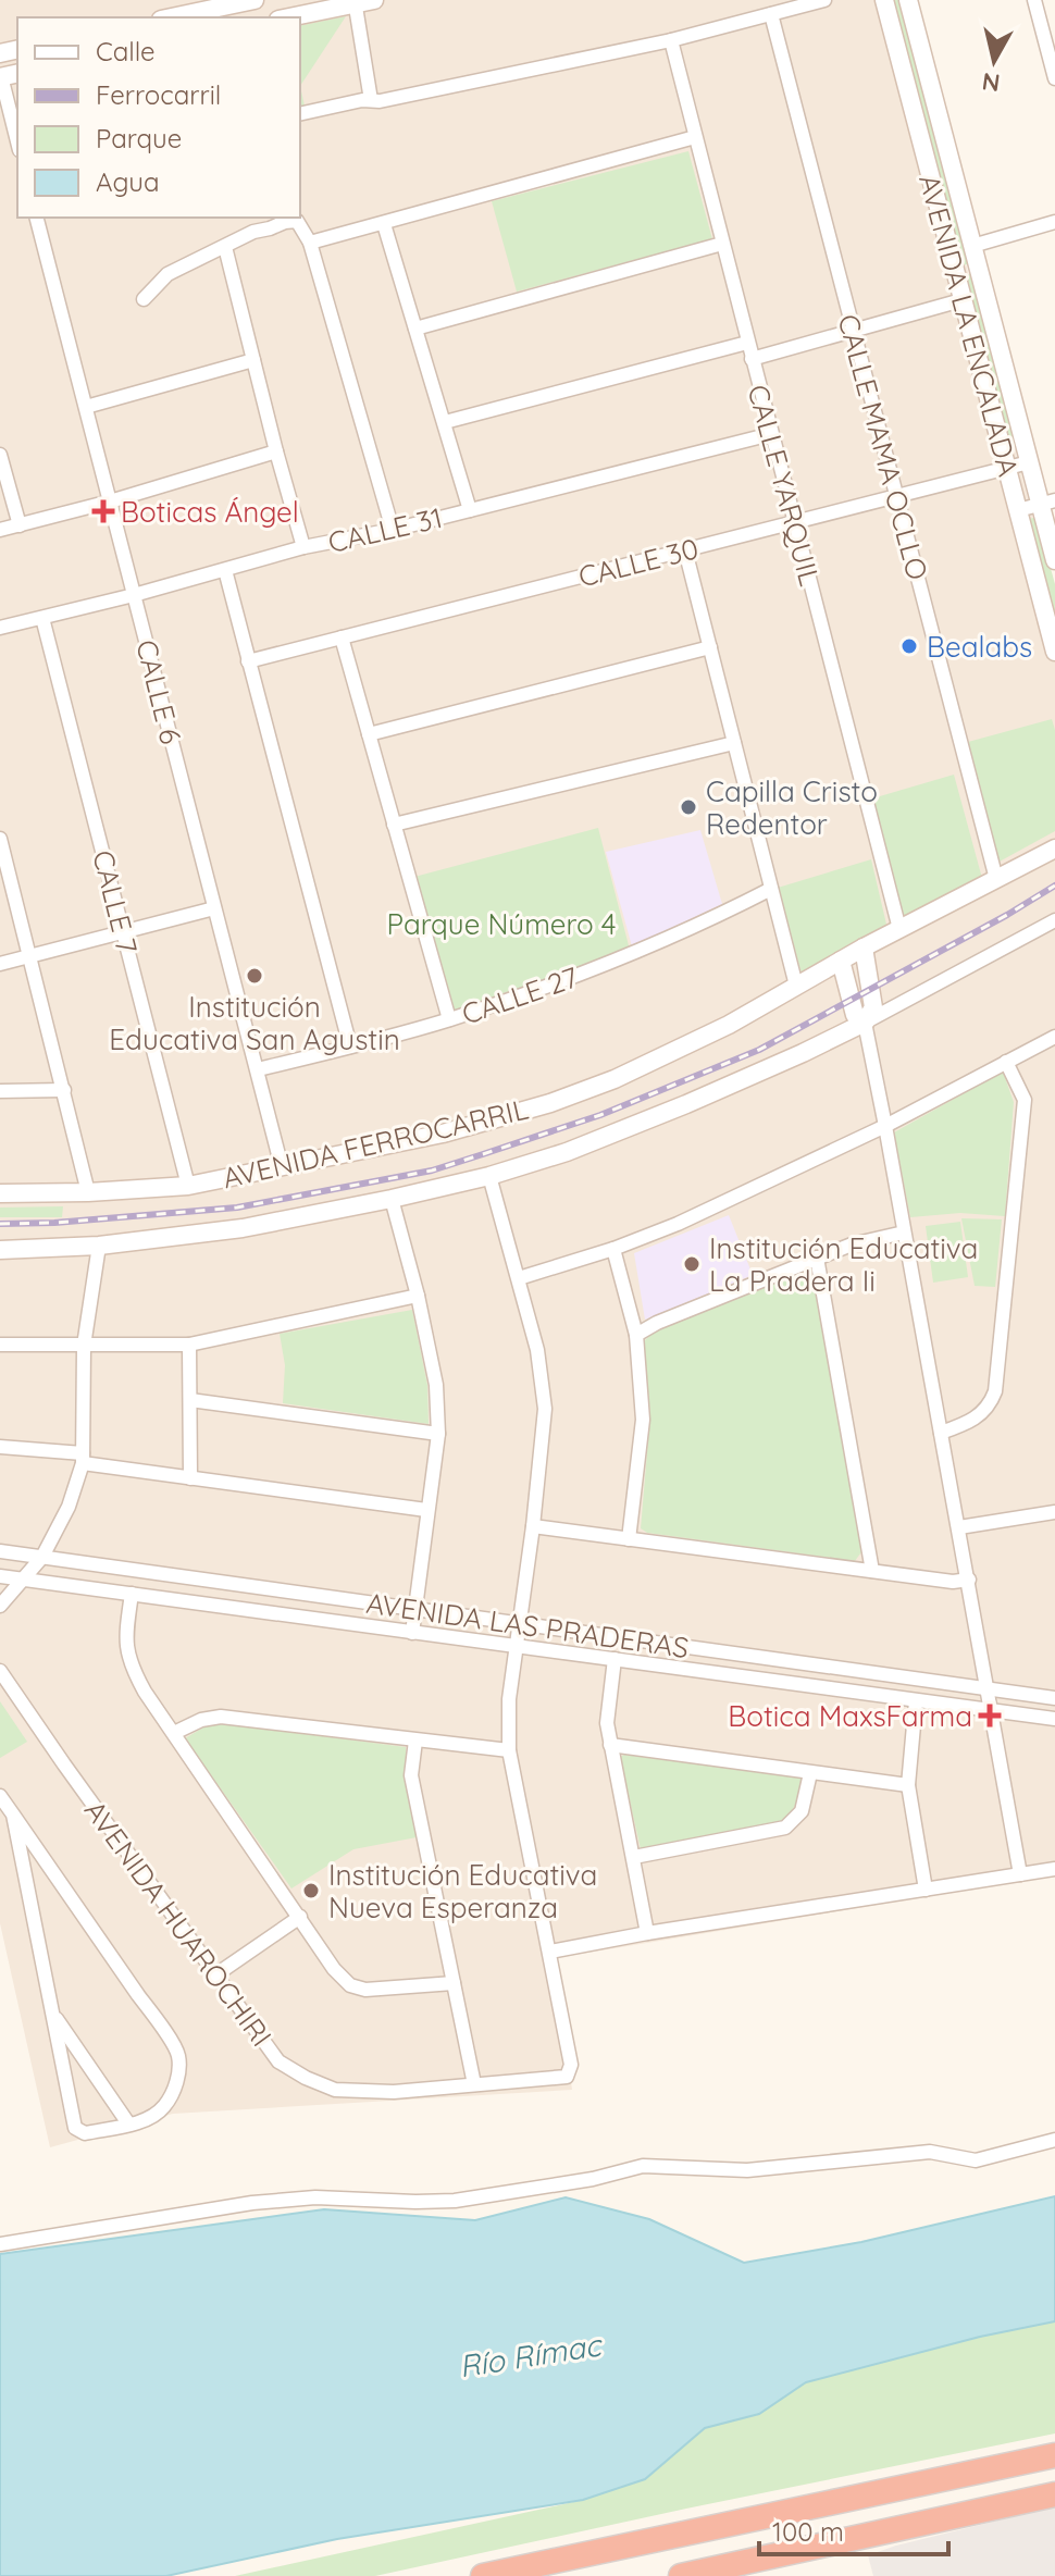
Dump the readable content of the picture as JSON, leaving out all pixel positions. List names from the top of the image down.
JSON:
{
  "streets": {
    "street": [
      "AVENIDA LA ENCALADA",
      "CALLE MAMA OCLLO",
      "CALLE YARQUIL",
      "CALLE 31",
      "CALLE 30",
      "CALLE 6",
      "CALLE 7",
      "CALLE 27",
      "AVENIDA FERROCARRIL",
      "AVENIDA LAS PRADERAS",
      "AVENIDA HUAROCHIRI"
    ]
  },
  "crossings": [
    ["AVENIDA LA ENCALADA", "CALLE 30"],
    ["CALLE MAMA OCLLO", "CALLE 30"],
    ["CALLE MAMA OCLLO", "AVENIDA FERROCARRIL"],
    ["CALLE YARQUIL", "CALLE 31"],
    ["CALLE YARQUIL", "CALLE 30"],
    ["CALLE YARQUIL", "AVENIDA FERROCARRIL"],
    ["CALLE 31", "CALLE 6"],
    ["CALLE 31", "CALLE 7"],
    ["CALLE 6", "CALLE 27"],
    ["CALLE 6", "AVENIDA FERROCARRIL"],
    ["CALLE 7", "AVENIDA FERROCARRIL"]
  ],
  "water": ["Río Rímac"],
  "parks": ["Parque Número 4"],
  "places": {
    "health": ["Boticas Ángel", "Botica MaxsFarma"],
    "other": [
      "Bealabs",
      "Capilla Cristo Redentor",
      "Institución Educativa San Agustin",
      "Institución Educativa La Pradera Ii",
      "Institución Educativa Nueva Esperanza"
    ]
  },
  "legend": [
    "Calle",
    "Ferrocarril",
    "Parque",
    "Agua"
  ],
  "scale_bar": "100 m",
  "north": "bottom"
}
